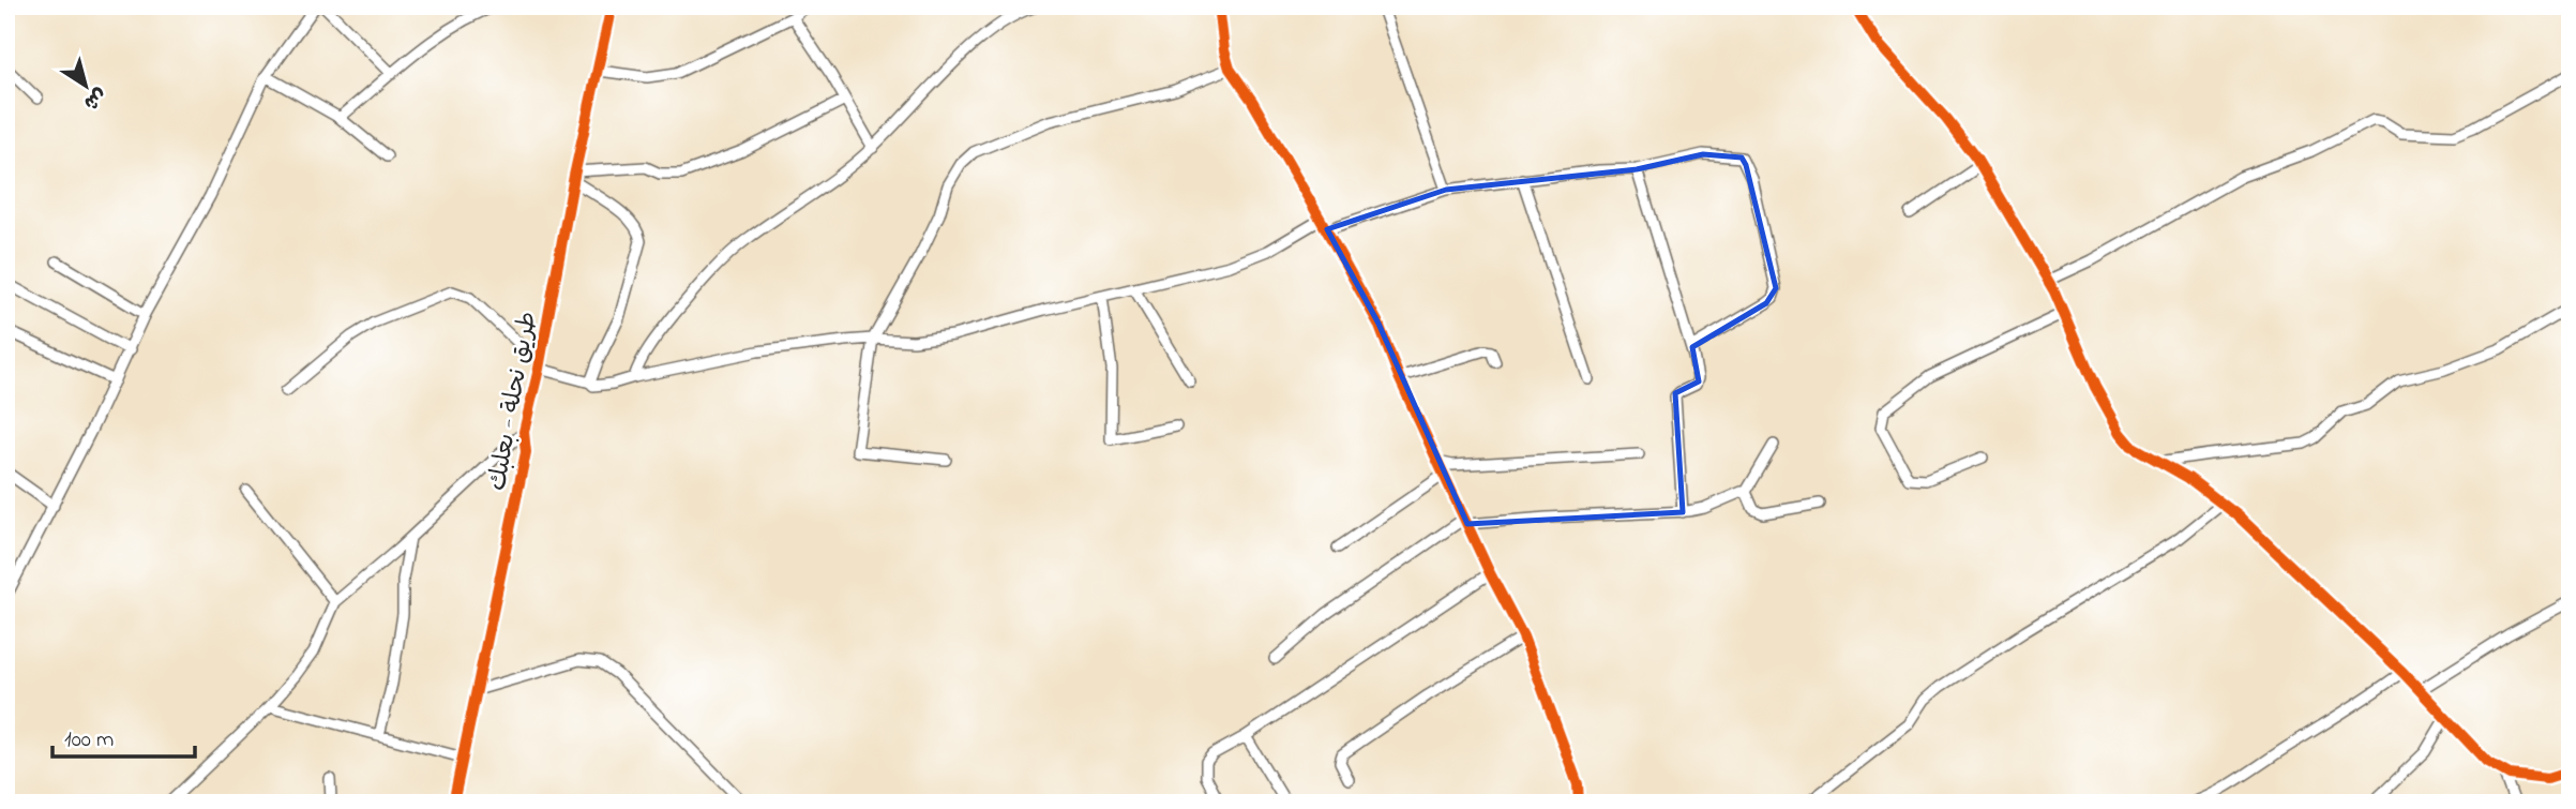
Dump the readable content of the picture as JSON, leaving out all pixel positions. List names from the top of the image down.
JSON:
{
  "streets": {
    "street": ["طريق نحلة - بعلبك"]
  },
  "scale_bar": "100 m",
  "north": "bottom right"
}
